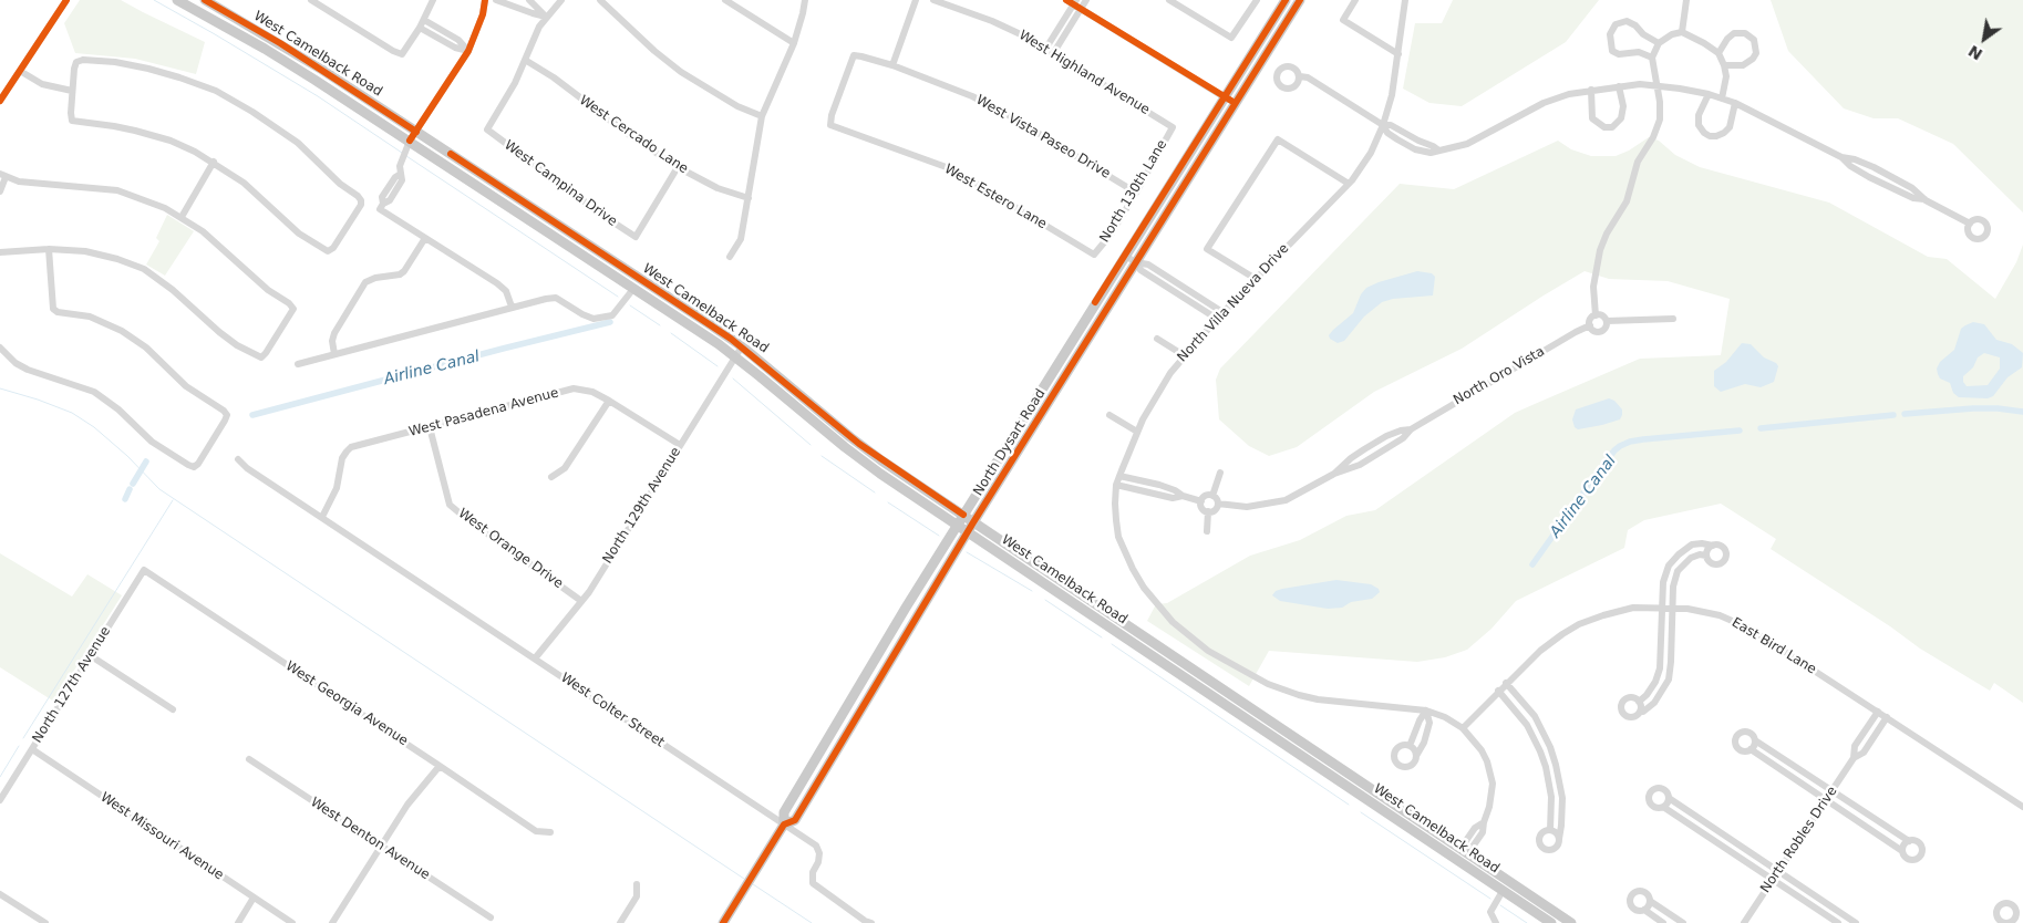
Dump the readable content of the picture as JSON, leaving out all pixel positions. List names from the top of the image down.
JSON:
{
  "streets": {
    "main road": ["West Camelback Road", "North Dysart Road"],
    "street": [
      "West Highland Avenue",
      "West Cercado Lane",
      "West Vista Paseo Drive",
      "West Campina Drive",
      "North 130th Lane",
      "West Estero Lane",
      "North Villa Nueva Drive",
      "North Oro Vista",
      "West Pasadena Avenue",
      "North 129th Avenue",
      "West Orange Drive",
      "East Bird Lane",
      "North 127th Avenue",
      "West Georgia Avenue",
      "West Colter Street",
      "West Missouri Avenue",
      "West Denton Avenue",
      "North Robles Drive"
    ]
  },
  "crossings": [
    ["West Camelback Road", "North Villa Nueva Drive"],
    ["West Camelback Road", "North Dysart Road"],
    ["West Camelback Road", "North 129th Avenue"],
    ["West Highland Avenue", "North 130th Lane"],
    ["West Cercado Lane", "West Campina Drive"],
    ["West Vista Paseo Drive", "North 130th Lane"],
    ["West Vista Paseo Drive", "West Estero Lane"],
    ["North 130th Lane", "West Estero Lane"],
    ["North Villa Nueva Drive", "East Bird Lane"],
    ["West Pasadena Avenue", "North 129th Avenue"],
    ["West Pasadena Avenue", "West Orange Drive"],
    ["West Pasadena Avenue", "West Colter Street"],
    ["North Dysart Road", "West Colter Street"],
    ["North 129th Avenue", "West Orange Drive"],
    ["North 129th Avenue", "West Colter Street"],
    ["East Bird Lane", "North Robles Drive"],
    ["North 127th Avenue", "West Georgia Avenue"],
    ["North 127th Avenue", "West Missouri Avenue"]
  ],
  "water": ["Airline Canal"],
  "north": "bottom left"
}
